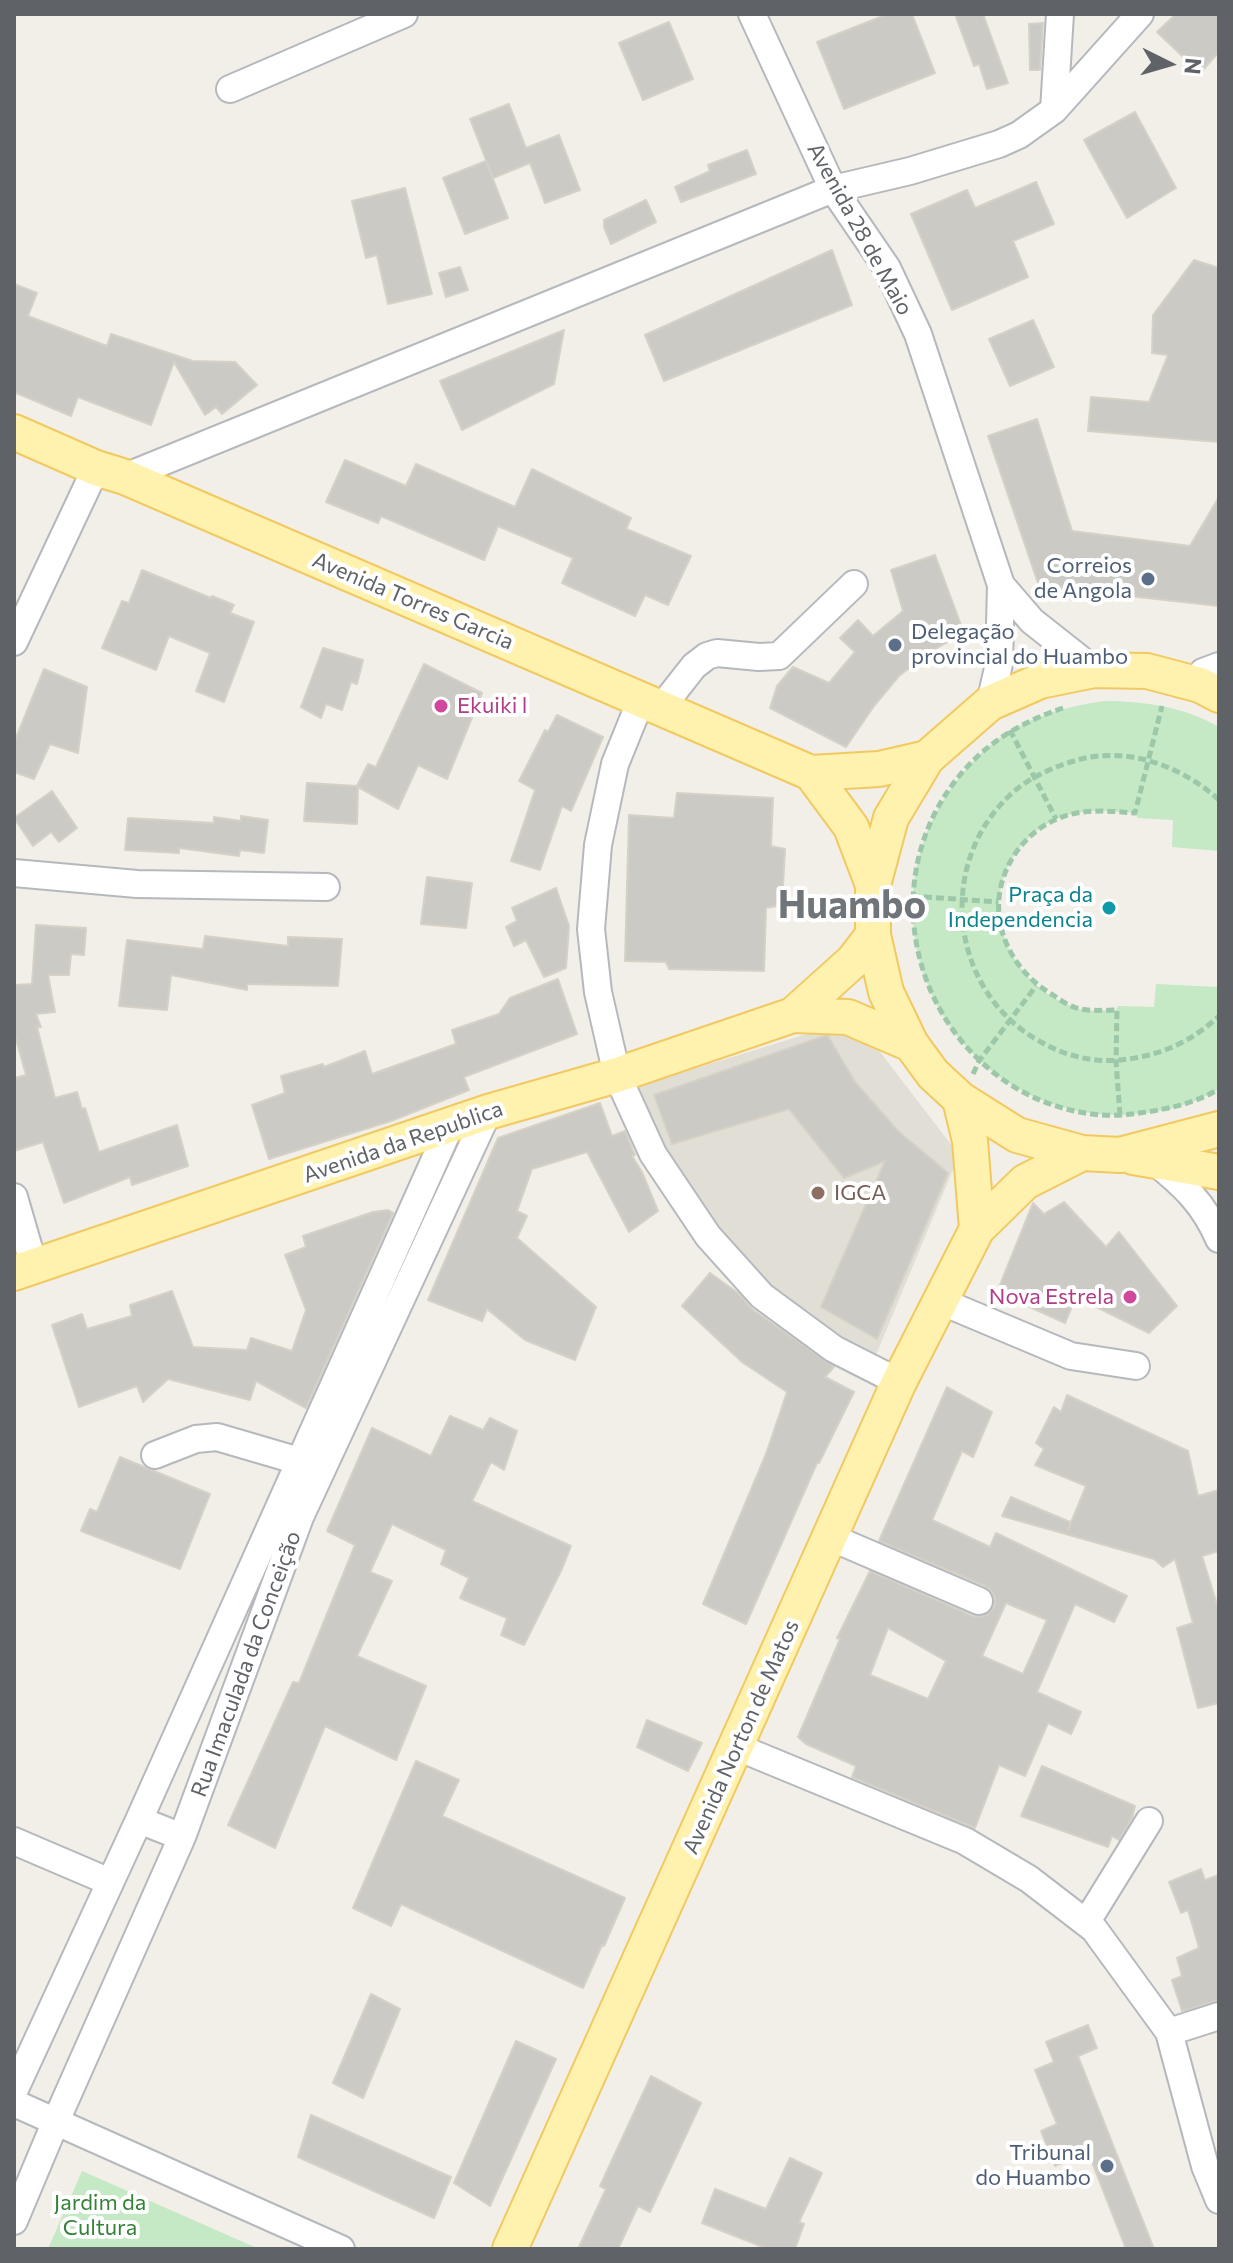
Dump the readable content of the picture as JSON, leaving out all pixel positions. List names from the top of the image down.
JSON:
{
  "streets": {
    "main road": ["Avenida Torres Garcia", "Avenida da Republica", "Avenida Norton de Matos"],
    "street": ["Avenida 28 de Maio", "Rua Imaculada da Conceição"]
  },
  "crossings": [
    ["Avenida da Republica", "Rua Imaculada da Conceição"]
  ],
  "districts": ["Huambo"],
  "parks": ["Jardim da Cultura"],
  "places": [
    "Correios de Angola",
    "Delegação provincial do Huambo",
    "Ekuiki l",
    "Praça da Independencia",
    "IGCA",
    "Nova Estrela",
    "Tribunal do Huambo"
  ],
  "north": "right"
}
